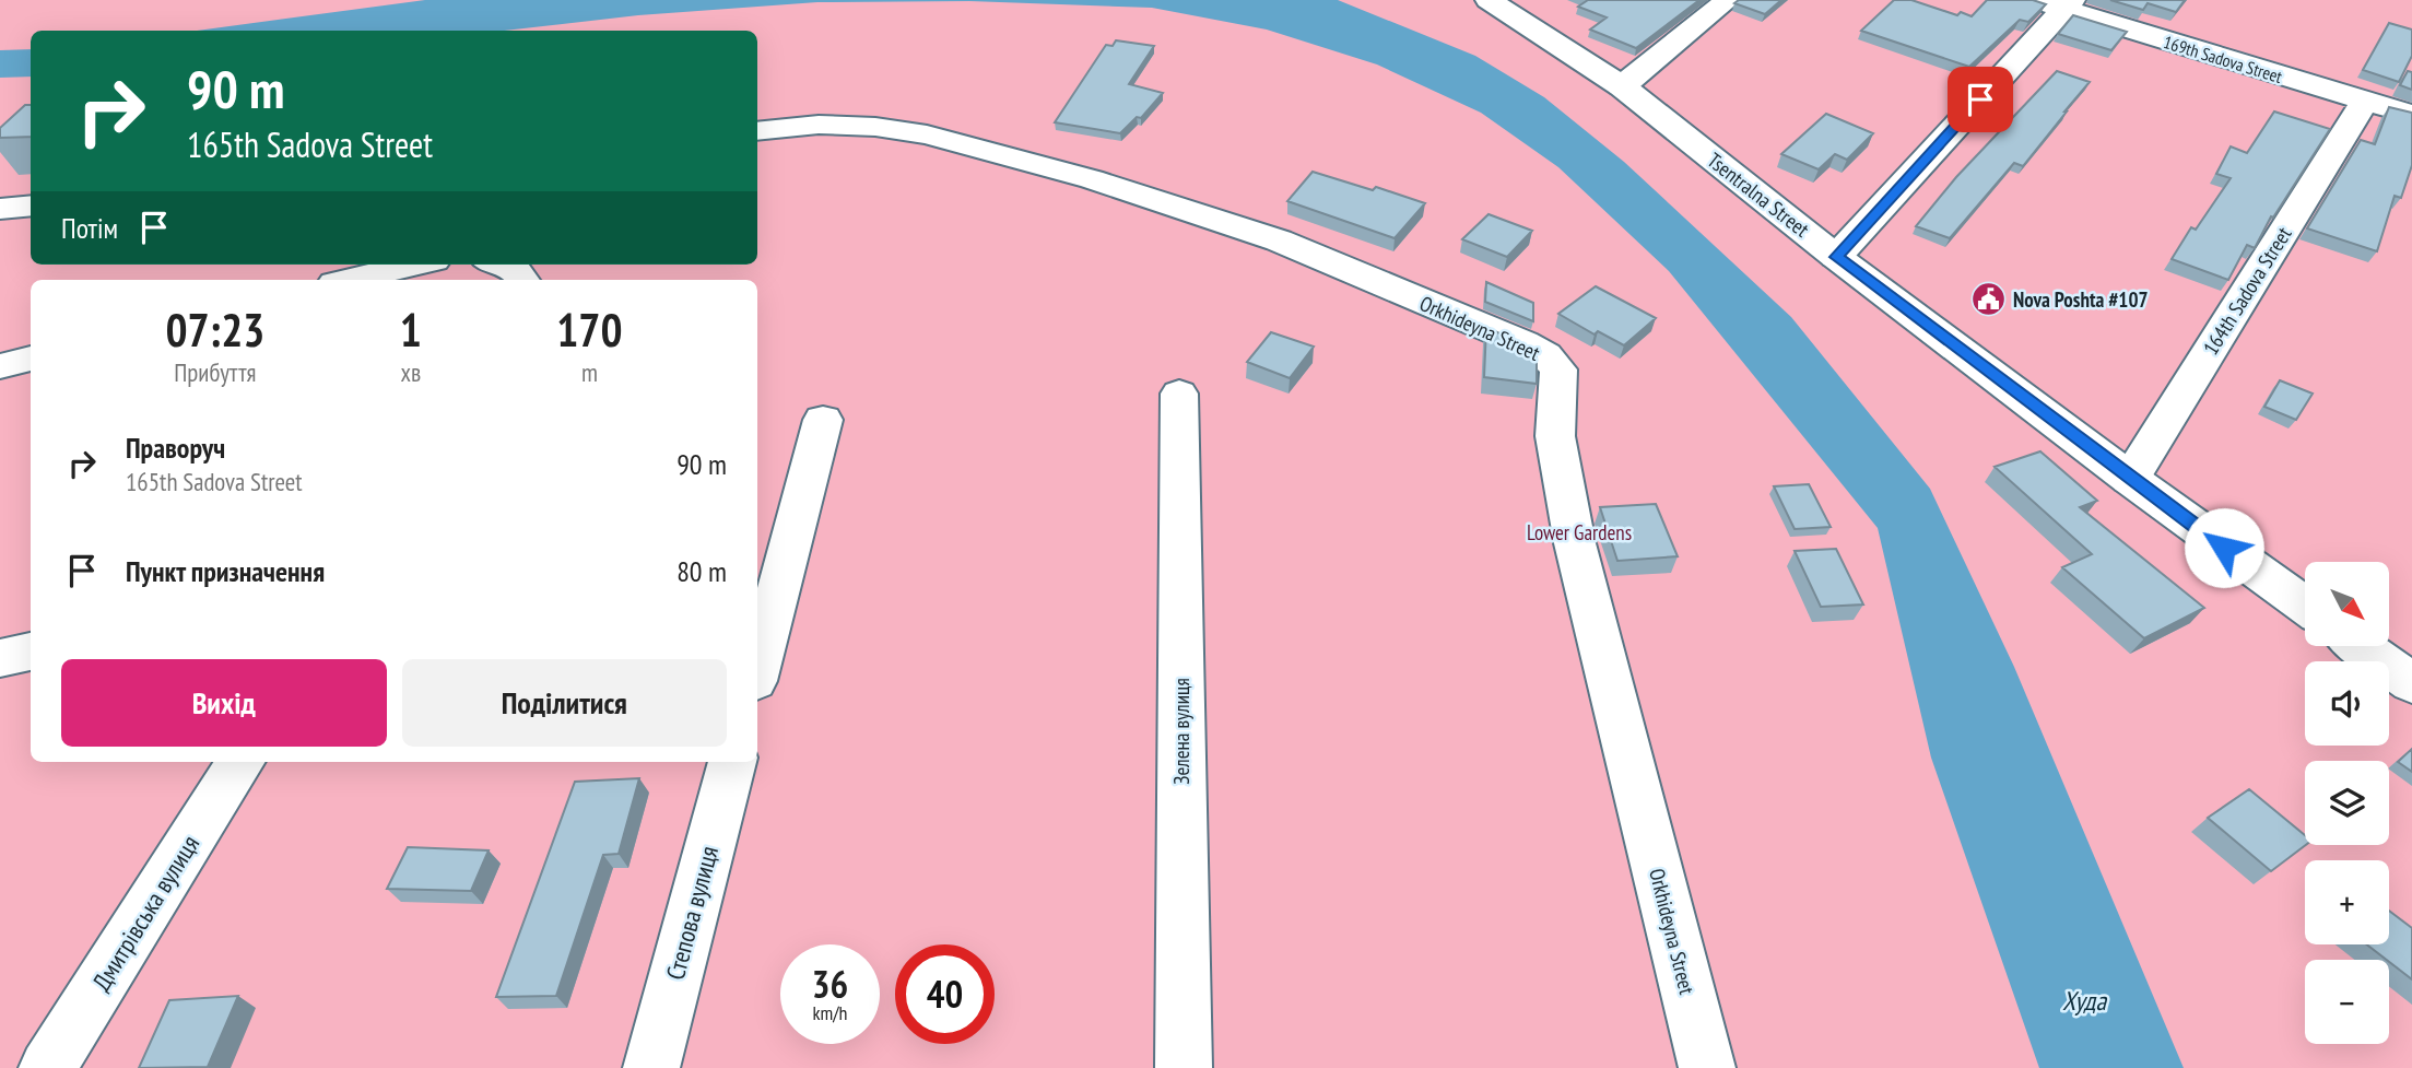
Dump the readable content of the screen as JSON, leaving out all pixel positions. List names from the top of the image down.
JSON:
{
  "streets": {
    "street": [
      "169th Sadova Street",
      "Tsentralna Street",
      "164th Sadova Street",
      "Orkhideyna Street",
      "Зелена вулиця",
      "Дмитрівська вулиця",
      "Степова вулиця"
    ]
  },
  "crossings": [
    ["169th Sadova Street", "164th Sadova Street"],
    ["Tsentralna Street", "164th Sadova Street"]
  ],
  "water": ["Худа"],
  "parks": ["Lower Gardens"],
  "places": {
    "public building": ["Nova Poshta #107"]
  },
  "north": "bottom right",
  "page": {
    "turn": ["90 m", "165th Sadova Street"],
    "then": "Потім",
    "eta": [
      "07:23",
      "Прибуття",
      "1",
      "хв",
      "170",
      "m"
    ],
    "list": [
      {
        "name": "Праворуч",
        "note": "165th Sadova Street",
        "value": "90 m"
      },
      {
        "name": "Пункт призначення",
        "value": "80 m"
      }
    ],
    "map_buttons": ["+", "−"],
    "buttons": ["Вихід", "Поділитися"],
    "speed": "36 km/h",
    "limit": "40"
  }
}
